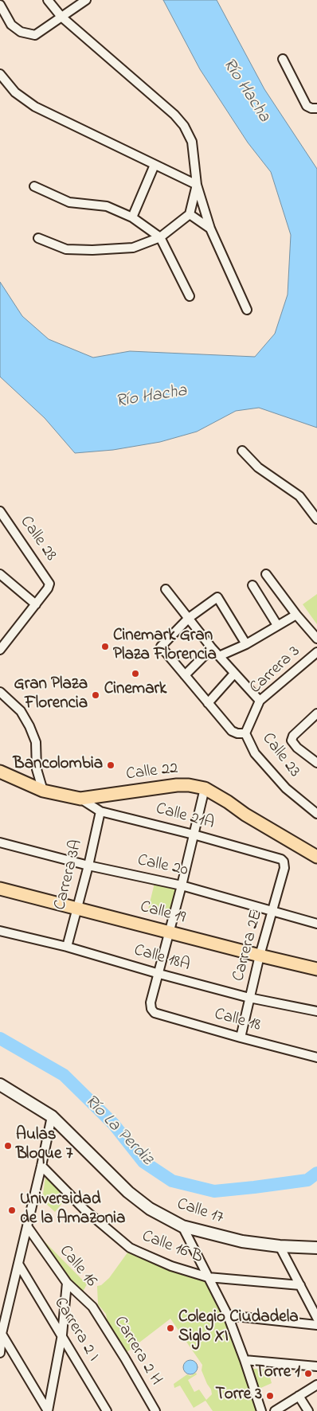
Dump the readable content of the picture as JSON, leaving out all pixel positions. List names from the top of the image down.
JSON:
{
  "streets": {
    "main road": ["Calle 22", "Calle 19", "Calle 17"],
    "street": [
      "Calle 28",
      "Carrera 3",
      "Calle 23",
      "Calle 21A",
      "Calle 20",
      "Carrera 3A",
      "Carrera 2E",
      "Calle 18A",
      "Calle 18",
      "Calle 16 B",
      "Calle 16",
      "Carrera 2 I",
      "Carrera 2 H"
    ]
  },
  "crossings": [
    ["Carrera 3", "Calle 23"],
    ["Calle 22", "Calle 21A"],
    ["Calle 21A", "Carrera 3A"],
    ["Calle 21A", "Carrera 2E"],
    ["Calle 20", "Carrera 3A"],
    ["Calle 20", "Carrera 2E"],
    ["Carrera 3A", "Calle 19"],
    ["Carrera 3A", "Calle 18A"],
    ["Calle 19", "Carrera 2E"],
    ["Carrera 2E", "Calle 18A"],
    ["Carrera 2E", "Calle 18"],
    ["Calle 18A", "Calle 18"],
    ["Calle 16", "Carrera 2 H"]
  ],
  "water": ["Río Hacha", "Río La Perdiz"],
  "places": [
    "Cinemark Gran Plaza Florencia",
    "Cinemark",
    "Gran Plaza Florencia",
    "Bancolombia",
    "Aulas Bloque 7",
    "Universidad de la Amazonia",
    "Colegio Ciudadela Siglo XI",
    "Torre 1",
    "Torre 3"
  ]
}
